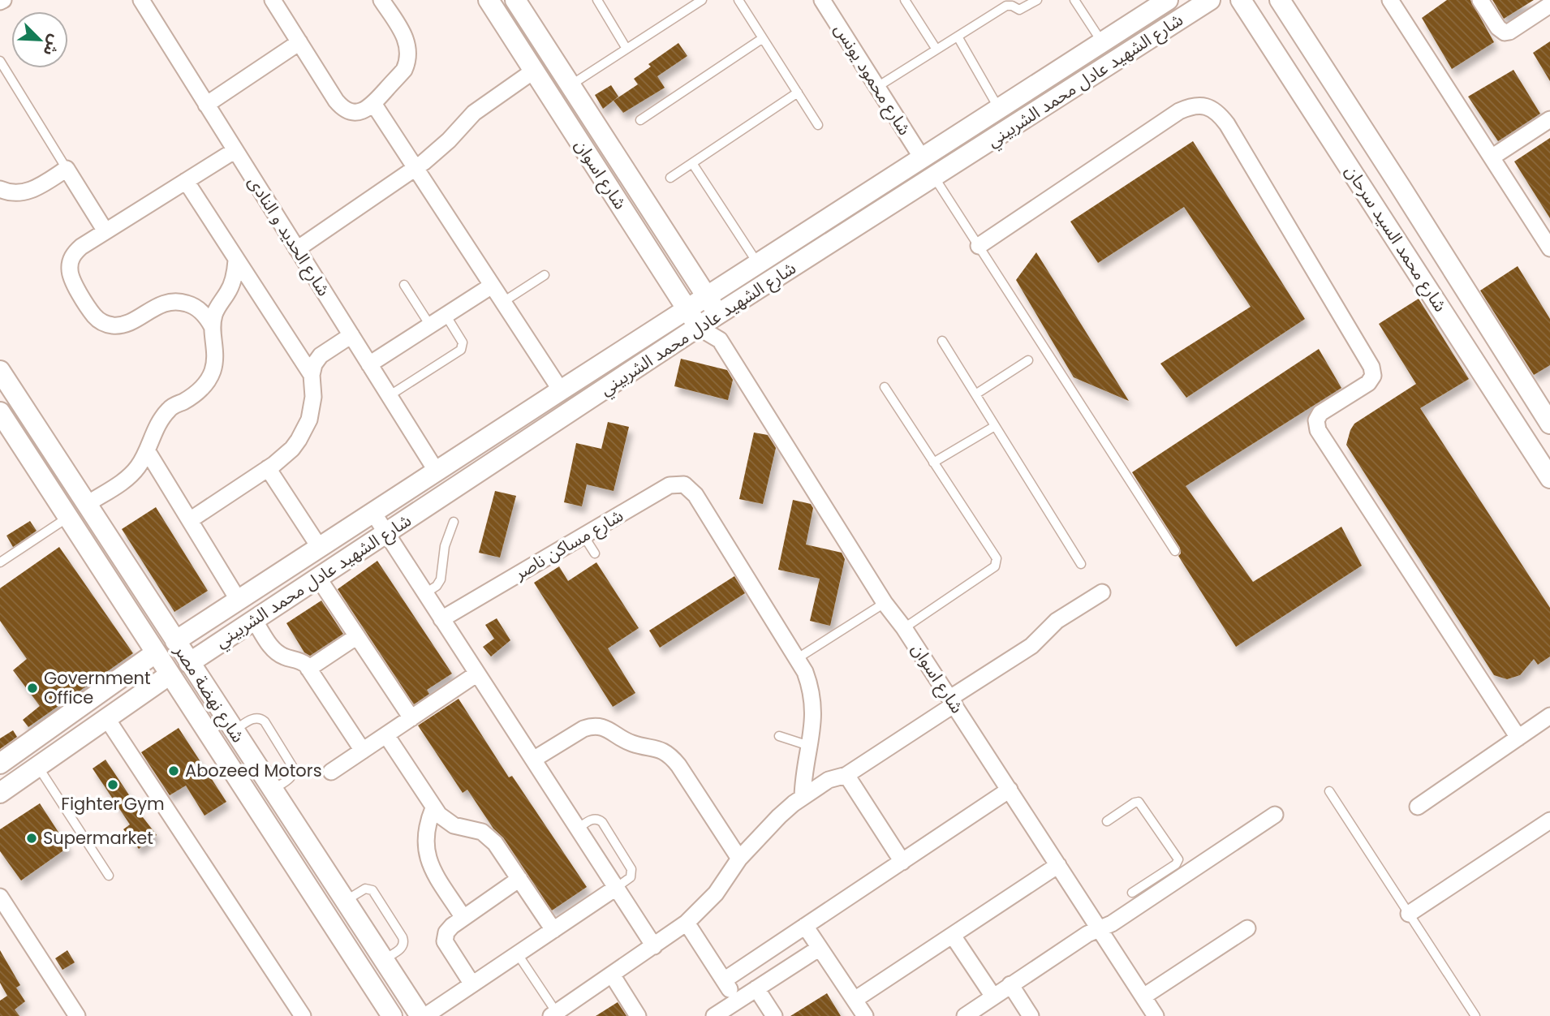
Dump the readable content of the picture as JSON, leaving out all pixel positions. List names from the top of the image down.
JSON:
{
  "streets": {
    "street": [
      "شارع محمود يونس",
      "شارع الشهيد عادل محمد الشربيني",
      "شارع اسوان",
      "شارع الحديد و النادى",
      "شارع محمد السيد سرحان",
      "شارع مساكن ناصر",
      "شارع نهضة مصر"
    ]
  },
  "crossings": [
    ["شارع محمود يونس", "شارع الشهيد عادل محمد الشربيني"],
    ["شارع الشهيد عادل محمد الشربيني", "شارع اسوان"],
    ["شارع الشهيد عادل محمد الشربيني", "شارع الحديد و النادى"],
    ["شارع الشهيد عادل محمد الشربيني", "شارع نهضة مصر"]
  ],
  "places": [
    "Government Office",
    "Abozeed Motors",
    "Fighter Gym",
    "Supermarket"
  ],
  "north": "bottom right"
}
